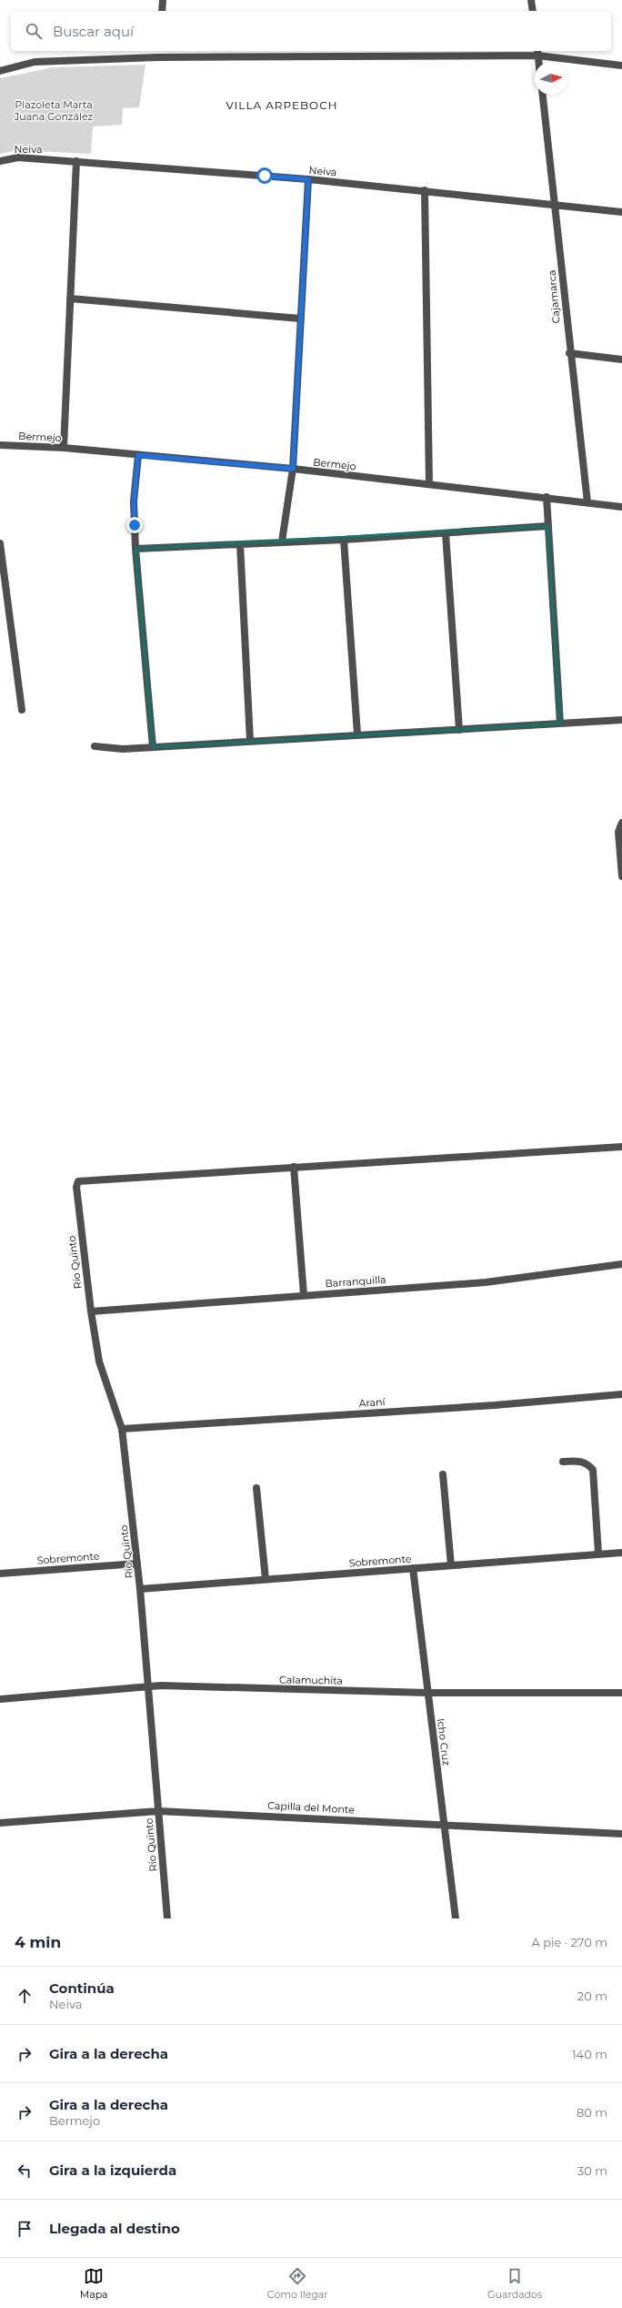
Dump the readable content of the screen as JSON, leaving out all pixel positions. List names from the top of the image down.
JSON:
{
  "streets": {
    "street": [
      "Neiva",
      "Cajamarca",
      "Bermejo",
      "Río Quinto",
      "Barranquilla",
      "Araní",
      "Sobremonte",
      "Calamuchita",
      "Icho Cruz",
      "Capilla del Monte"
    ]
  },
  "crossings": [
    ["Neiva", "Cajamarca"],
    ["Cajamarca", "Bermejo"],
    ["Río Quinto", "Barranquilla"],
    ["Río Quinto", "Araní"],
    ["Río Quinto", "Sobremonte"],
    ["Río Quinto", "Calamuchita"],
    ["Río Quinto", "Capilla del Monte"],
    ["Sobremonte", "Icho Cruz"],
    ["Calamuchita", "Icho Cruz"],
    ["Icho Cruz", "Capilla del Monte"]
  ],
  "districts": ["VILLA ARPEBOCH"],
  "parks": ["Plazoleta Marta Juana González"],
  "north": "right",
  "page": {
    "search": "Buscar aquí",
    "heading": ["4 min", "A pie · 270 m"],
    "list": [
      ["Continúa", "Neiva", "20 m"],
      ["Gira a la derecha", "140 m"],
      ["Gira a la derecha", "Bermejo", "80 m"],
      ["Gira a la izquierda", "30 m"],
      "Llegada al destino"
    ],
    "nav": ["Mapa", "Cómo llegar", "Guardados"]
  }
}
